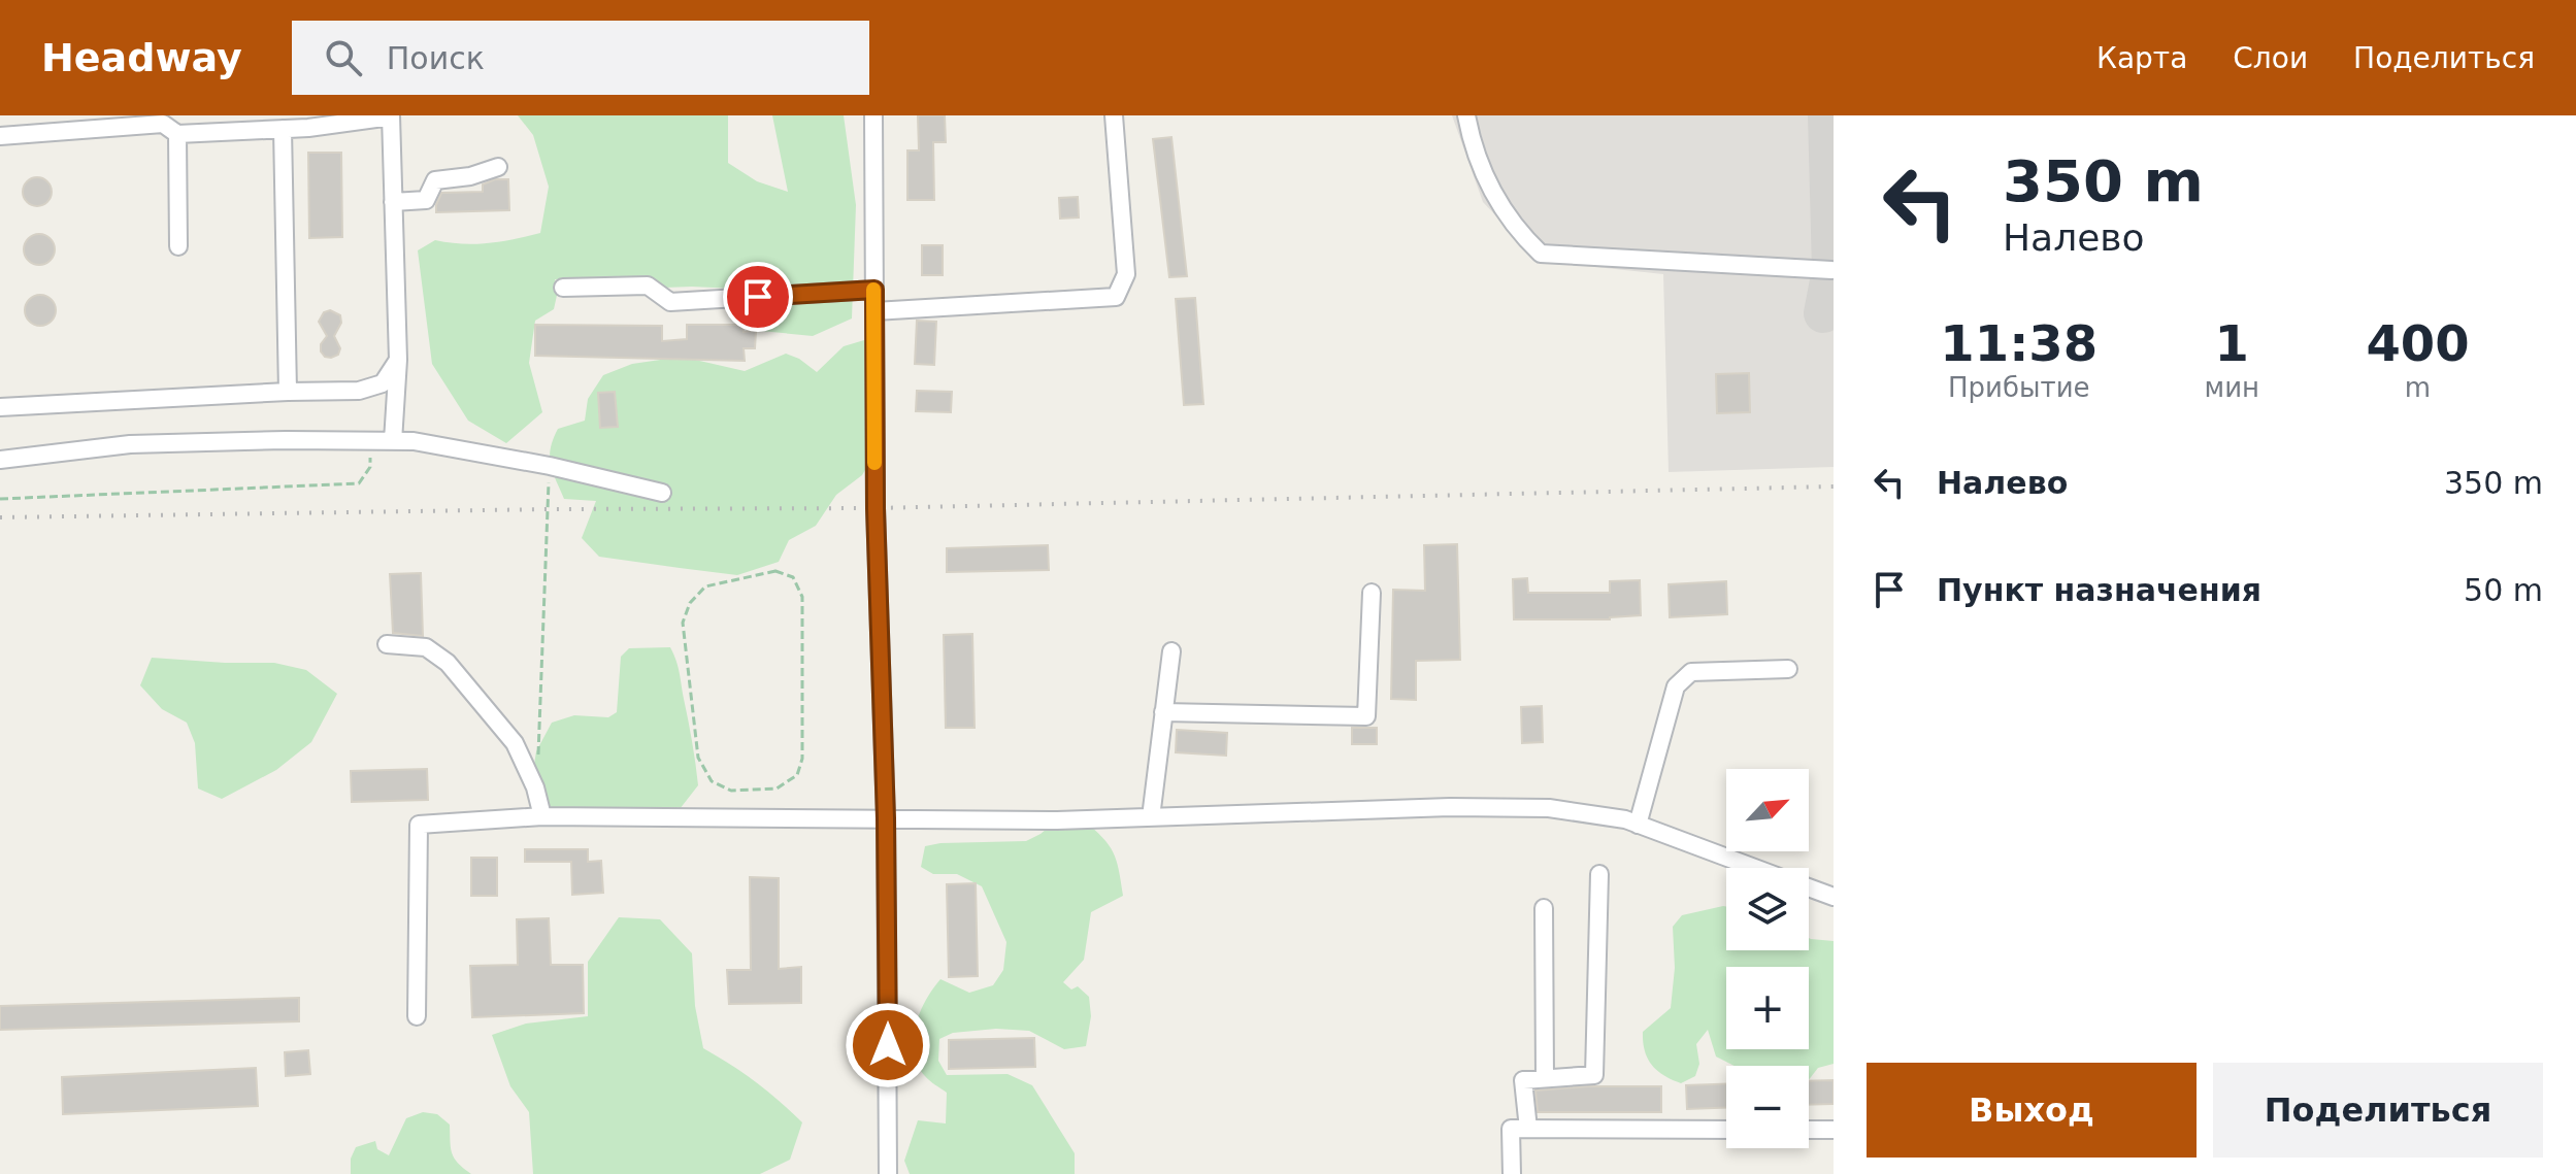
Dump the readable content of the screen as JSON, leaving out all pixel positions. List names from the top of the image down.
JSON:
{
  "north": "top right",
  "page": {
    "header": "Headway",
    "search": "Поиск",
    "nav": ["Карта", "Слои", "Поделиться"],
    "turn": ["350 m", "Налево"],
    "eta": [
      "11:38",
      "Прибытие",
      "1",
      "мин",
      "400",
      "m"
    ],
    "list": [
      {
        "name": "Налево",
        "value": "350 m"
      },
      {
        "name": "Пункт назначения",
        "value": "50 m"
      }
    ],
    "map_buttons": ["+", "−"],
    "buttons": ["Выход", "Поделиться"]
  }
}
